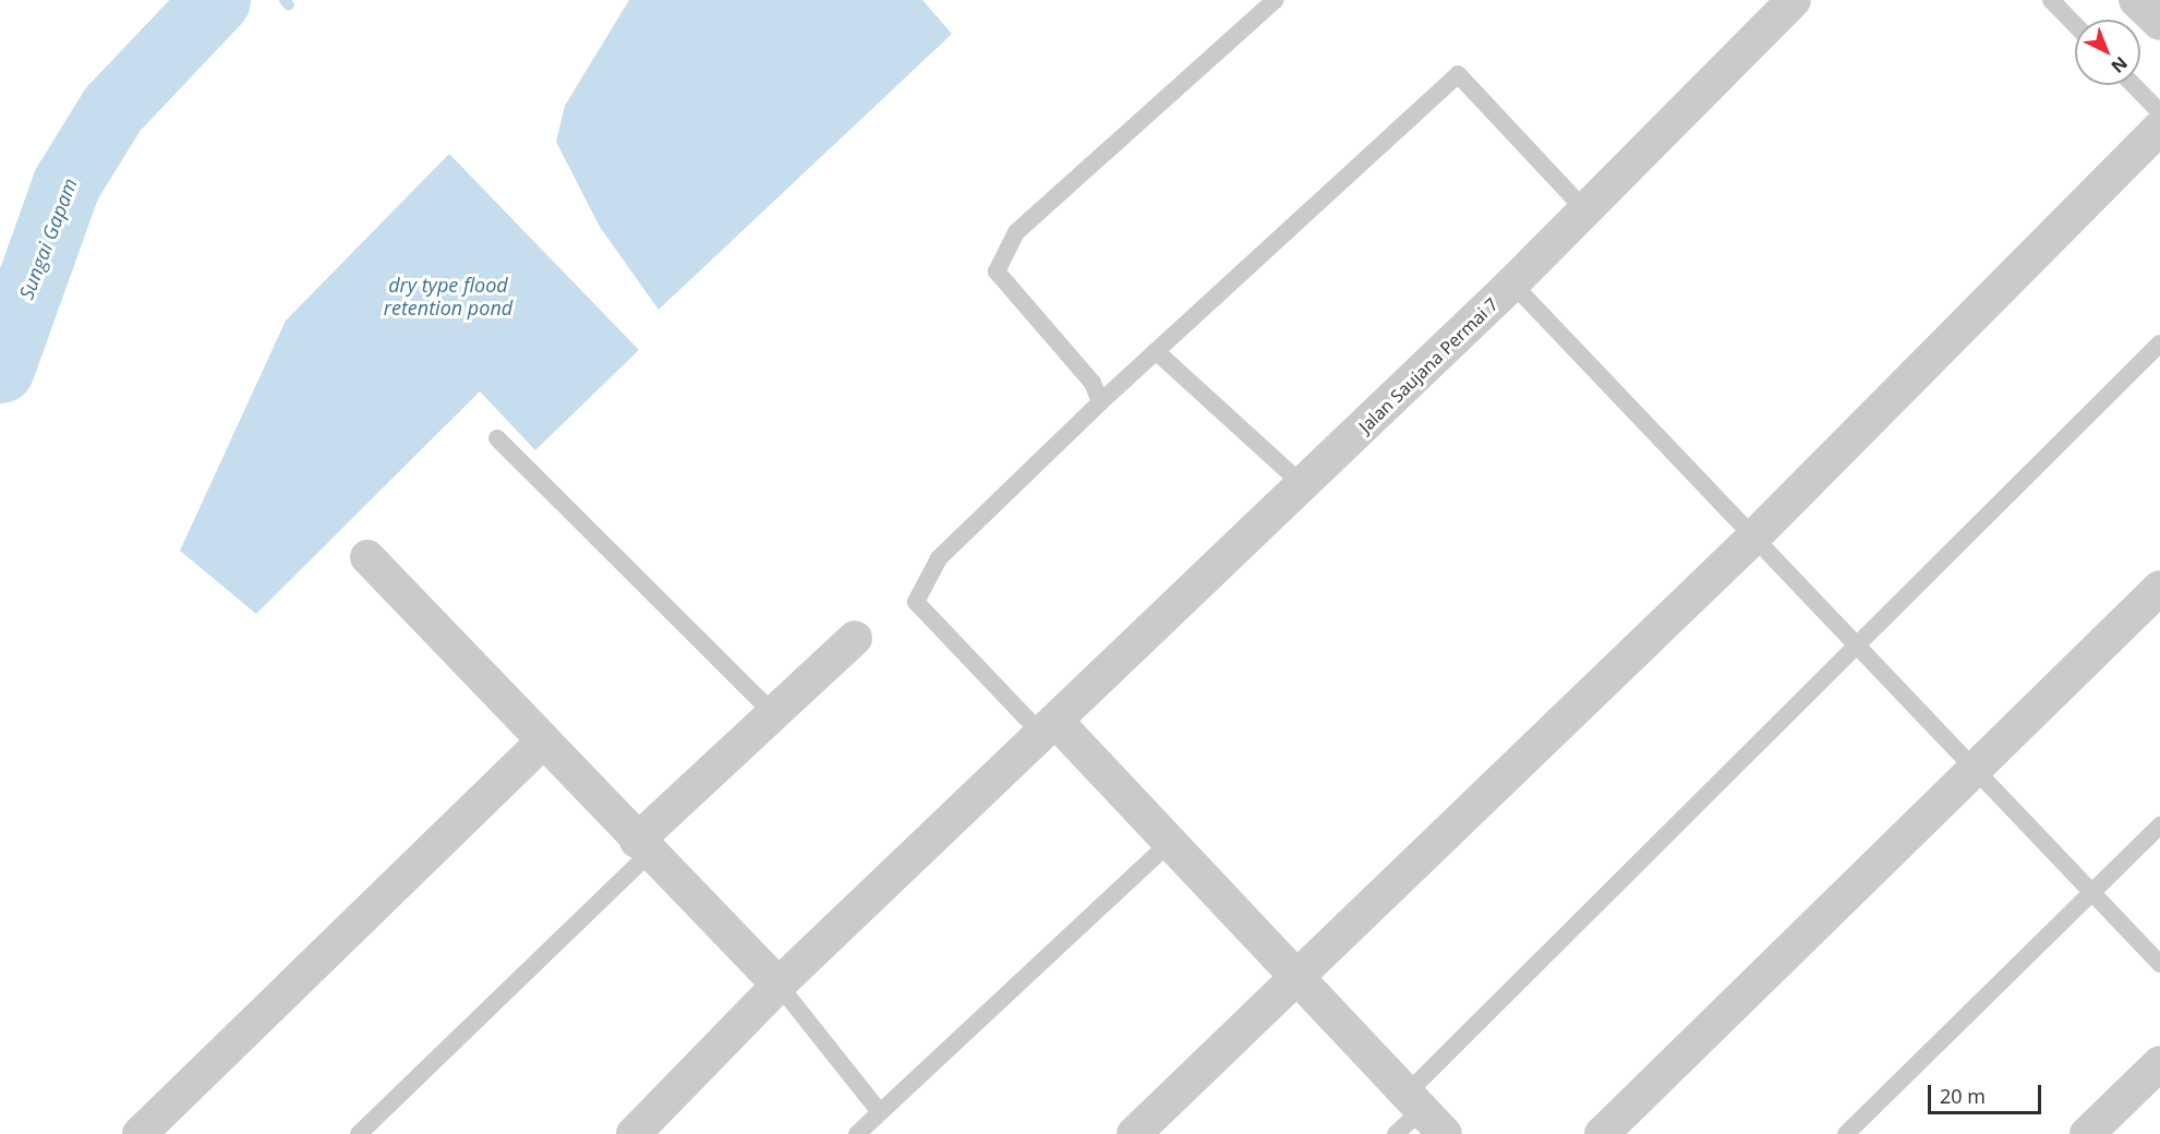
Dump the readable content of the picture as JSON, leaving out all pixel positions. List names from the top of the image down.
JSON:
{
  "streets": {
    "street": ["Jalan Saujana Permai 7"]
  },
  "water": ["Sungai Gapam", "dry type flood retention pond"],
  "scale_bar": "20 m",
  "north": "bottom right"
}
